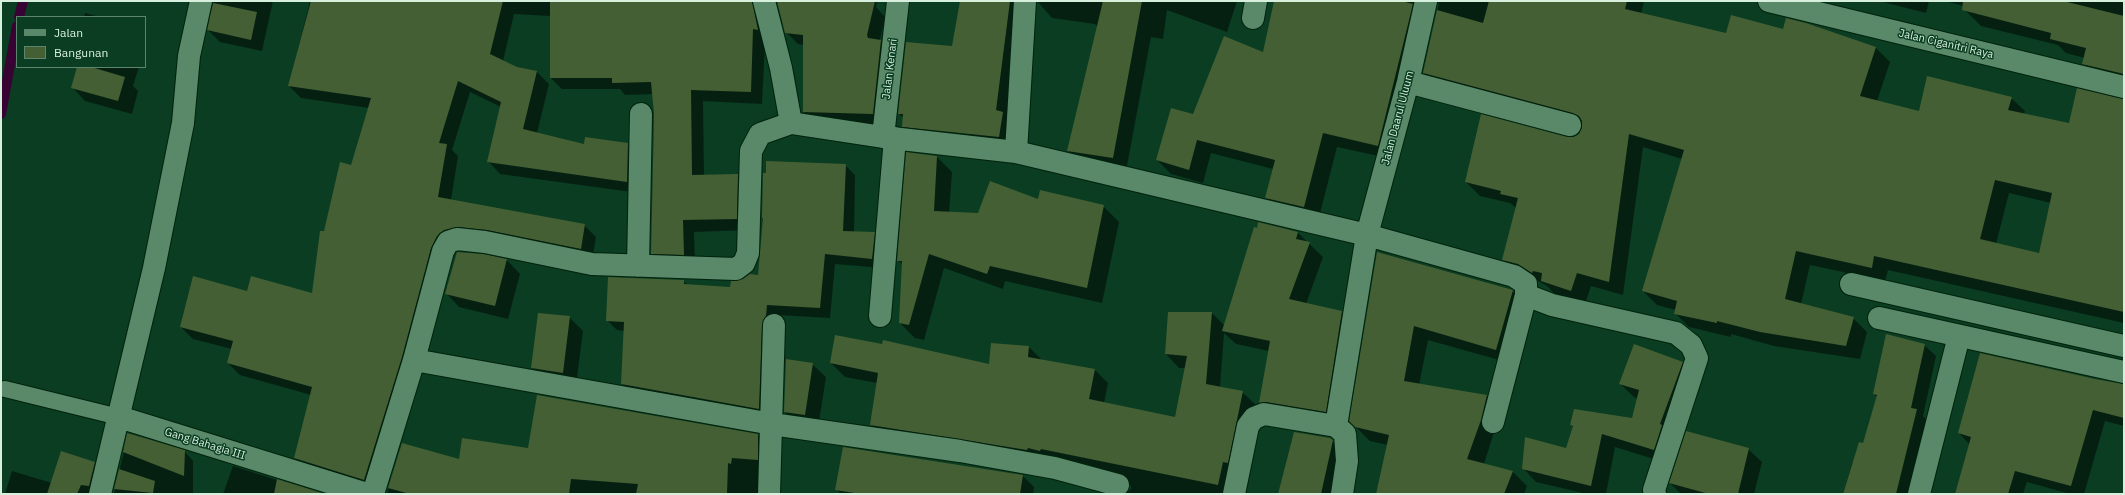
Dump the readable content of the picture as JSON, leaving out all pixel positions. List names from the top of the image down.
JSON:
{
  "streets": {
    "street": [
      "Jalan Ciganitri Raya",
      "Jalan Kenari",
      "Jalan Daarul Uluum",
      "Gang Bahagia III"
    ]
  },
  "legend": ["Jalan", "Bangunan"]
}
